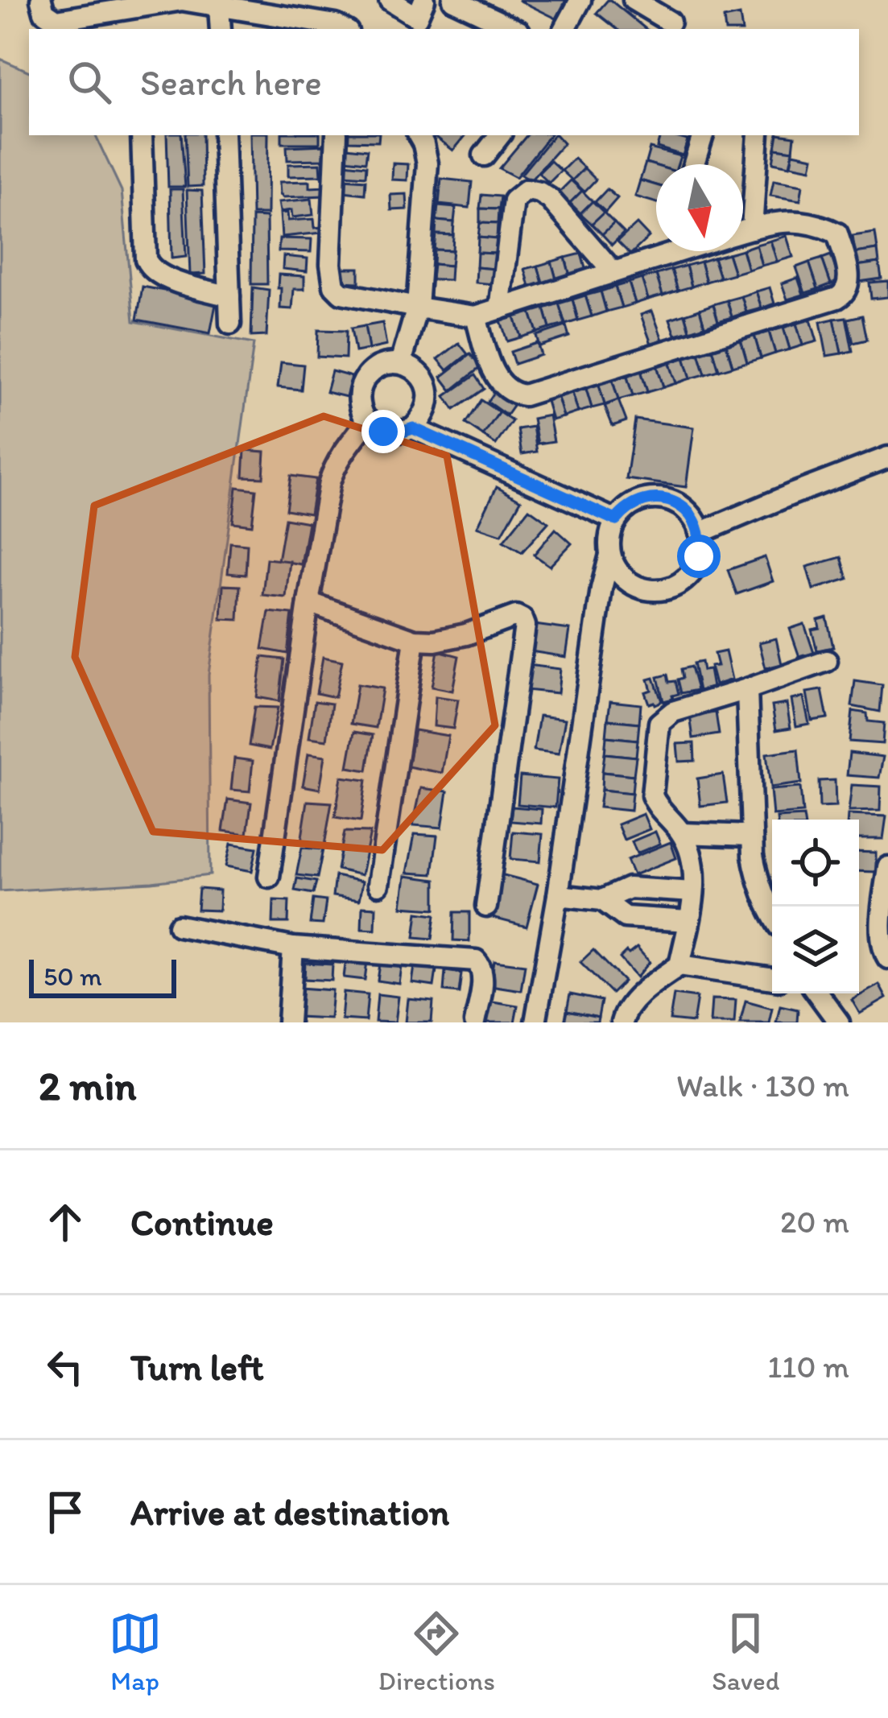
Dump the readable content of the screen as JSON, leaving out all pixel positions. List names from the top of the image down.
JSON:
{
  "scale_bar": "50 m",
  "north": "bottom",
  "page": {
    "search": "Search here",
    "scale": "50 m",
    "heading": ["2 min", "Walk · 130 m"],
    "list": [
      ["Continue", "20 m"],
      ["Turn left", "110 m"],
      "Arrive at destination"
    ],
    "nav": ["Map", "Directions", "Saved"]
  }
}
